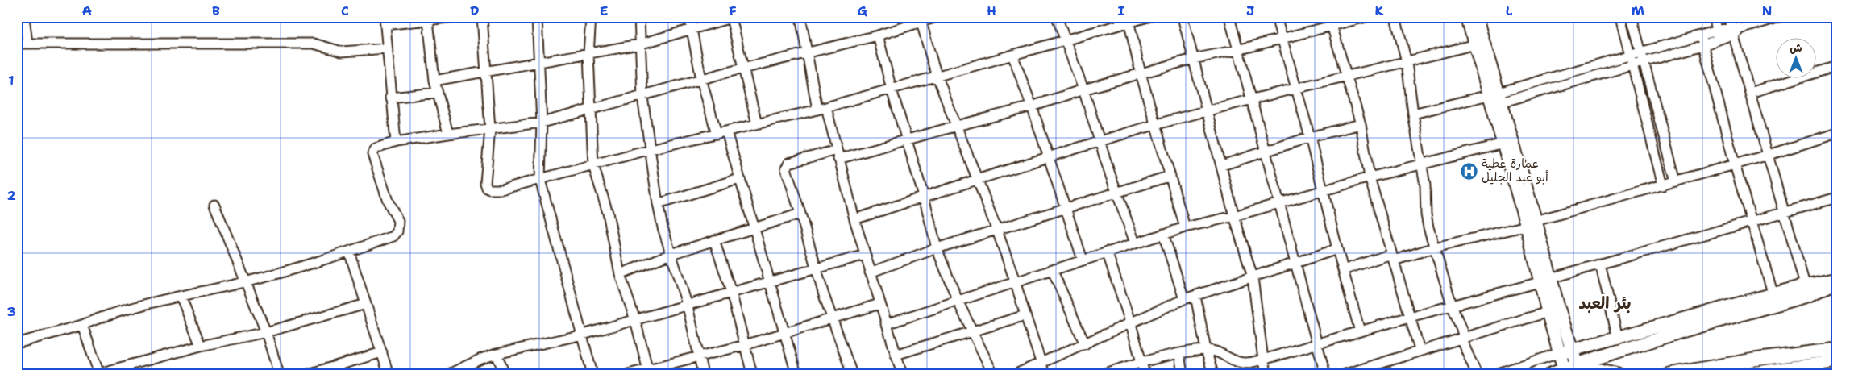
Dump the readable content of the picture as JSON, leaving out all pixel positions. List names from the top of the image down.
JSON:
{
  "districts": ["بئر العبد"],
  "places": {
    "hospital": ["عمارة عطية أبو عبد الجليل"]
  },
  "north": "top",
  "grid": {
    "columns": [
      "A",
      "B",
      "C",
      "D",
      "E",
      "F",
      "G",
      "H",
      "I",
      "J",
      "K",
      "L",
      "M",
      "N"
    ],
    "rows": ["1", "2", "3"]
  }
}
